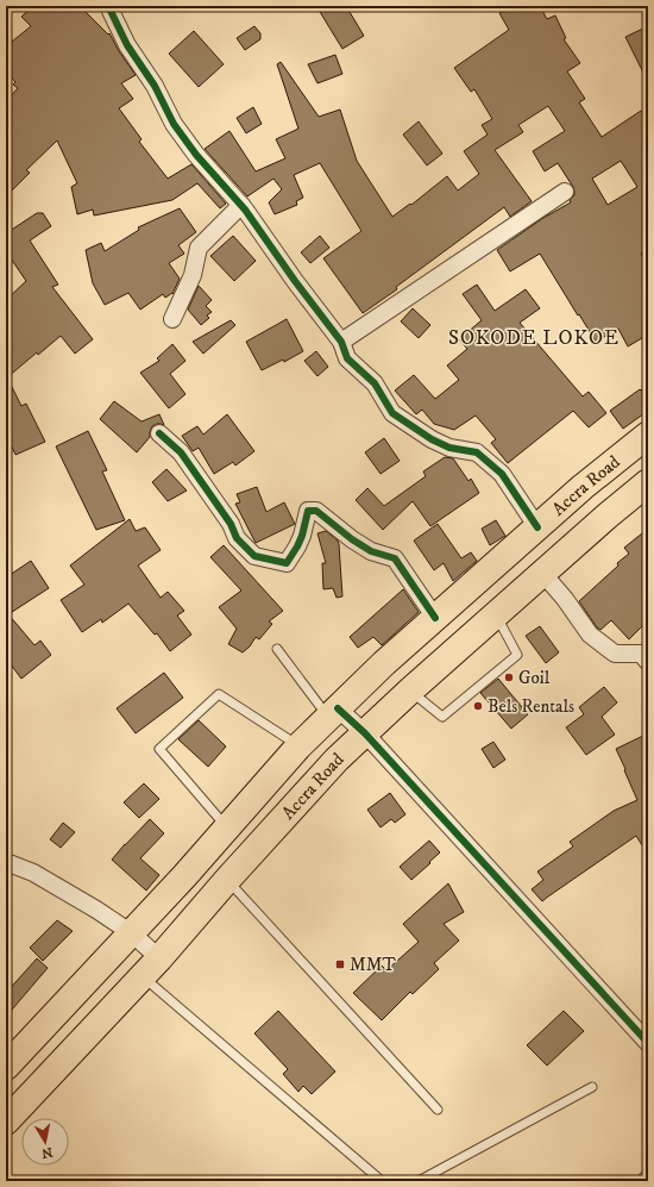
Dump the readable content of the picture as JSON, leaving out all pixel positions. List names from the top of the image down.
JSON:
{
  "streets": {
    "main road": ["Accra Road"]
  },
  "districts": ["SOKODE LOKOE"],
  "places": {
    "other": ["Goil", "Bels Rentals"],
    "transit": ["MMT"]
  },
  "north": "bottom"
}
